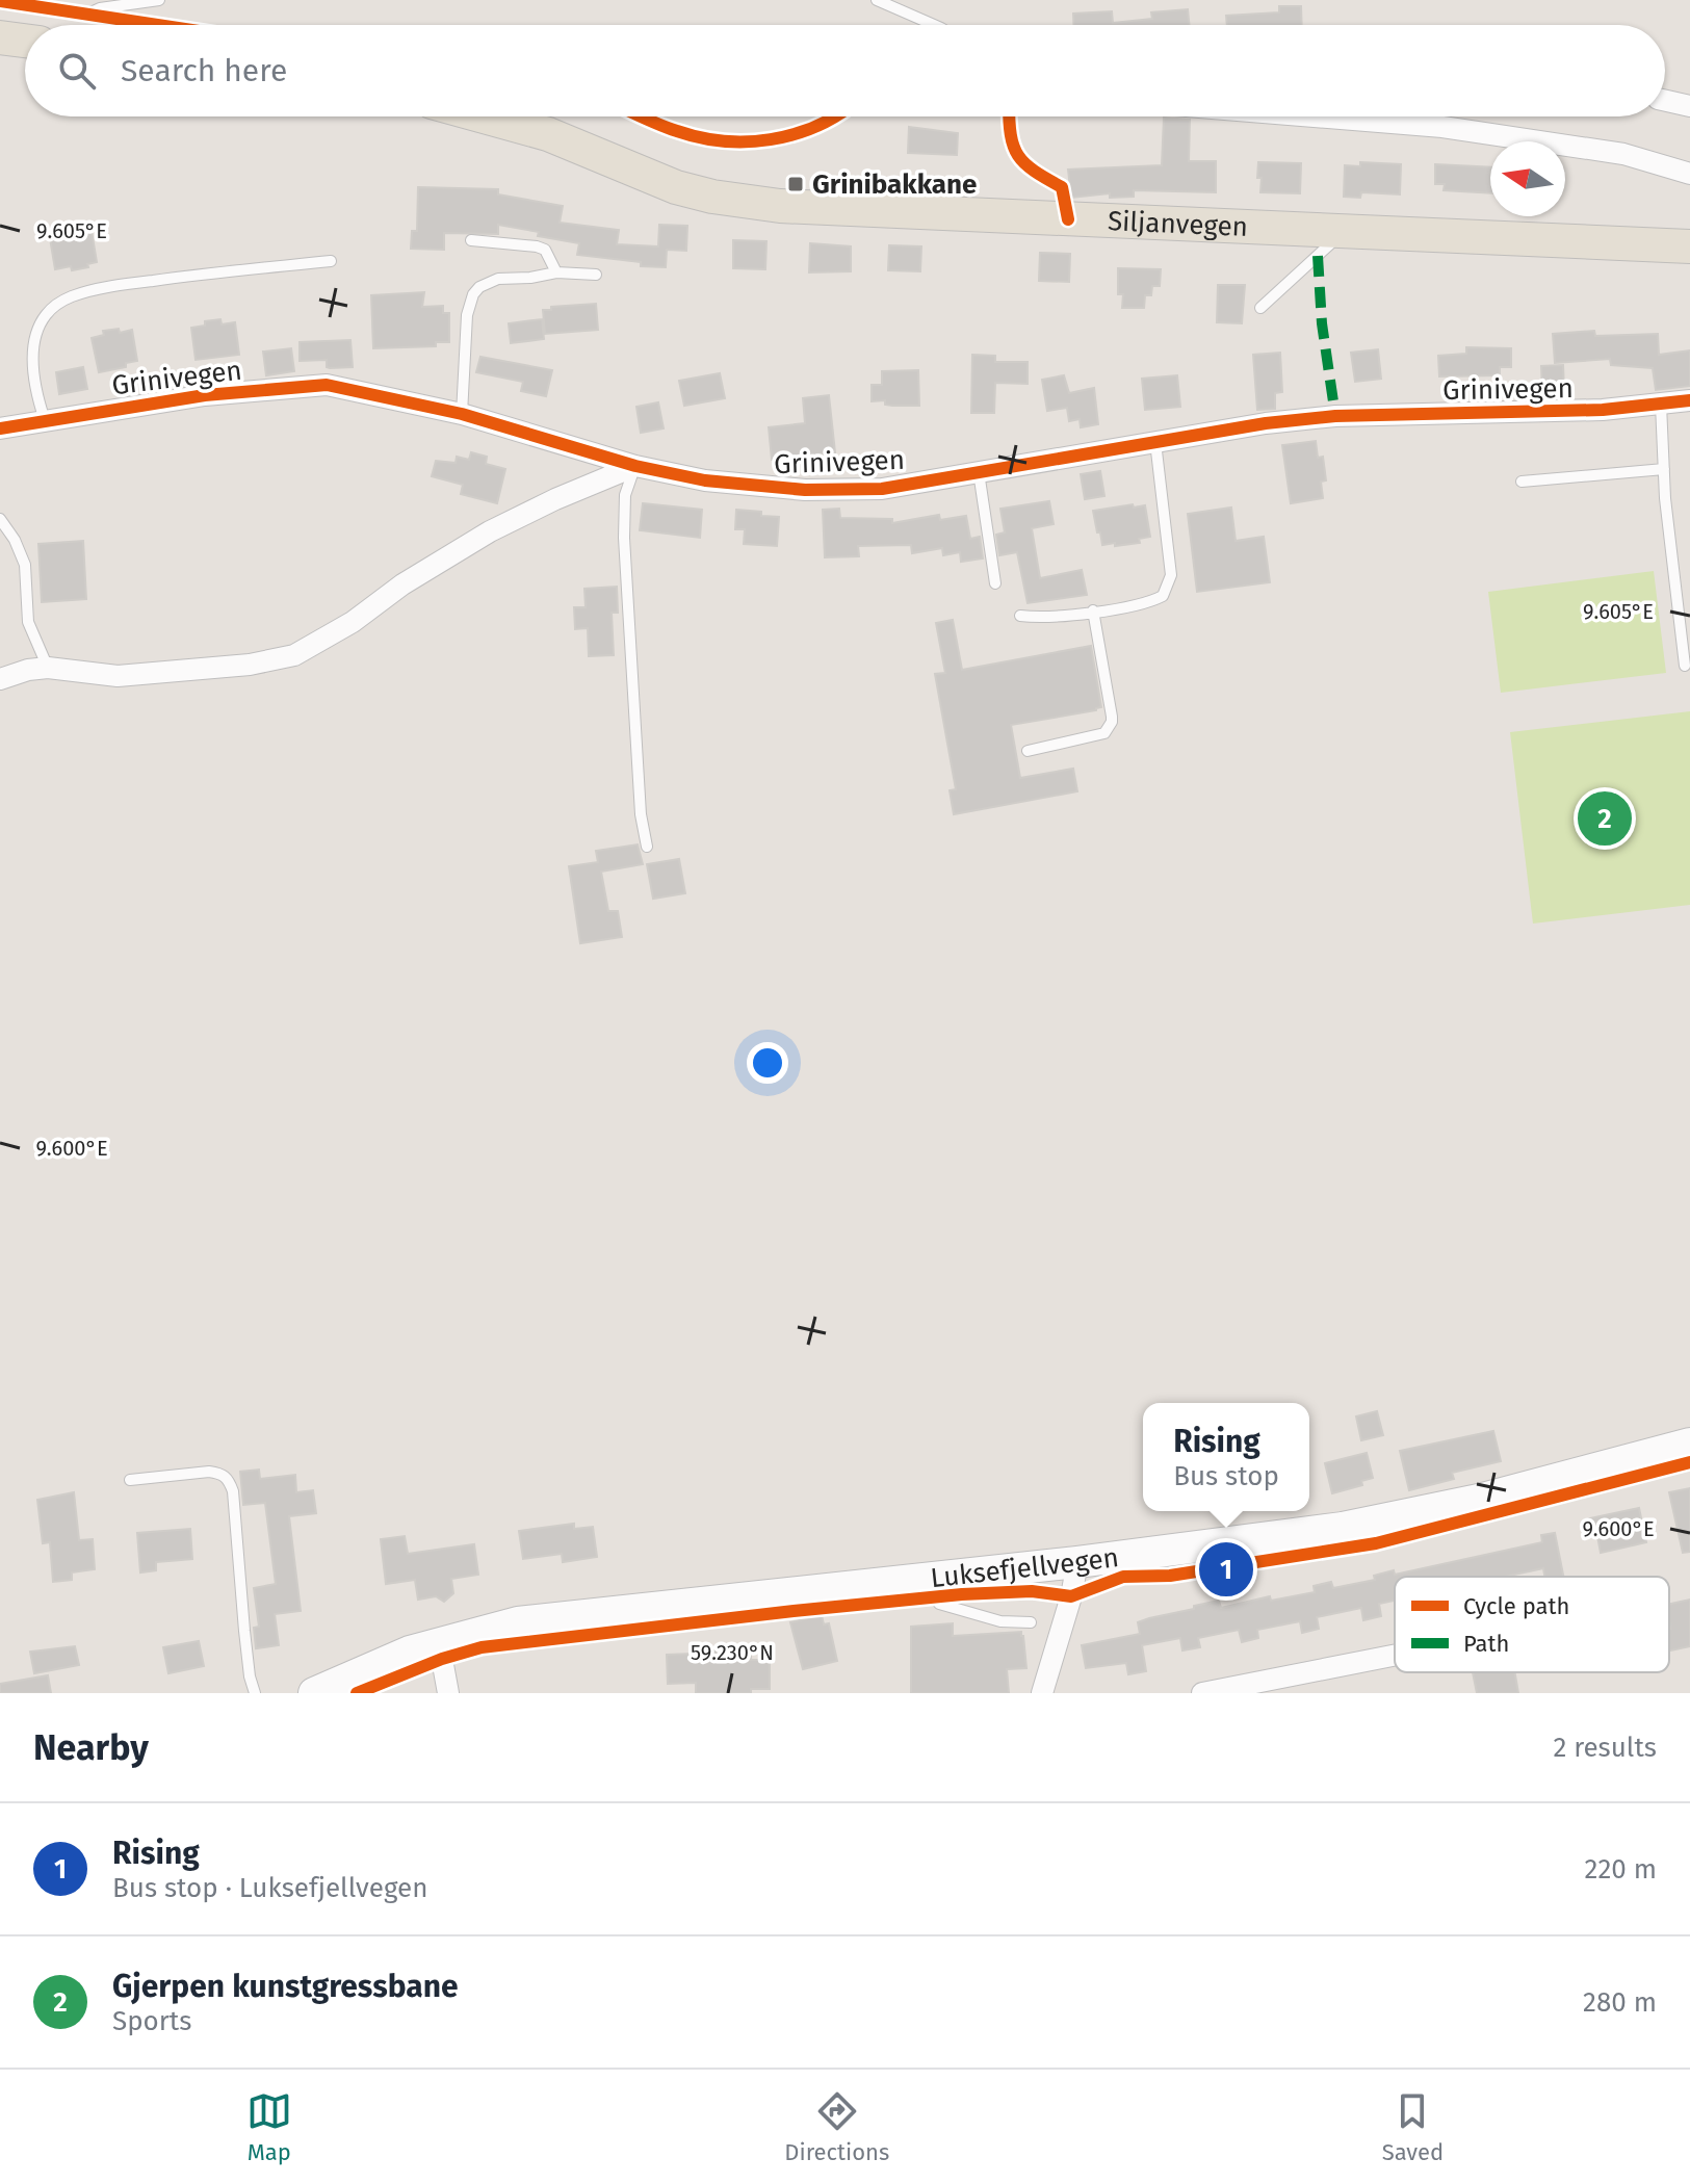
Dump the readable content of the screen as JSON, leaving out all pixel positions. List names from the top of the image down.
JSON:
{
  "streets": {
    "main road": ["Siljanvegen", "Luksefjellvegen"],
    "street": ["Grinivegen"]
  },
  "places": {
    "transit": ["Grinibakkane"]
  },
  "legend": ["Cycle path", "Path"],
  "north": "left",
  "page": {
    "search": "Search here",
    "pins": ["2", "1"],
    "popup": ["Rising", "Bus stop"],
    "heading": ["Nearby", "2 results"],
    "list": [
      {
        "mark": "1",
        "name": "Rising",
        "note": "Bus stop · Luksefjellvegen",
        "value": "220 m"
      },
      {
        "mark": "2",
        "name": "Gjerpen kunstgressbane",
        "note": "Sports",
        "value": "280 m"
      }
    ],
    "nav": ["Map", "Directions", "Saved"]
  },
  "coordinates": ["9.605°E", "9.600°E", "59.230°N"]
}
